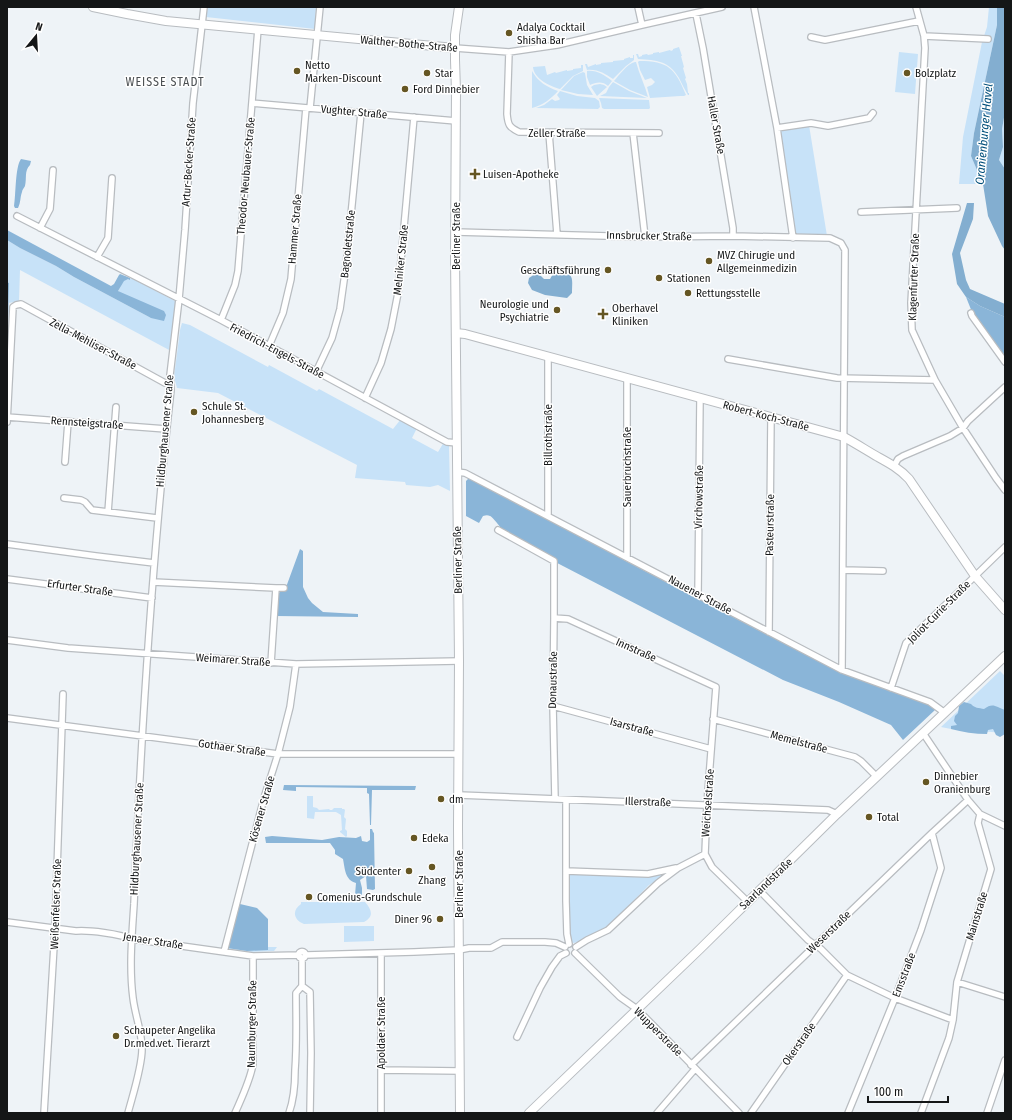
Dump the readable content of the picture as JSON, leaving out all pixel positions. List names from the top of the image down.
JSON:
{
  "streets": {
    "street": [
      "Walther-Bothe-Straße",
      "Vughter Straße",
      "Haller Straße",
      "Zeller Straße",
      "Artur-Becker-Straße",
      "Theodor-Neubauer-Straße",
      "Hammer Straße",
      "Berliner Straße",
      "Innsbrucker Straße",
      "Bagnoletstraße",
      "Melniker Straße",
      "Klagenfurter Straße",
      "Zella-Mehliser-Straße",
      "Friedrich-Engels-Straße",
      "Robert-Koch-Straße",
      "Rennsteigstraße",
      "Hildburghausener Straße",
      "Billrothstraße",
      "Sauerbruchstraße",
      "Virchowstraße",
      "Pasteurstraße",
      "Erfurter Straße",
      "Nauener Straße",
      "Joliot-Curie-Straße",
      "Innstraße",
      "Weimarer Straße",
      "Donaustraße",
      "Isarstraße",
      "Memelstraße",
      "Gothaer Straße",
      "Illerstraße",
      "Weichselstraße",
      "Kösener Straße",
      "Saarlandstraße",
      "Weißenfelser Straße",
      "Mainstraße",
      "Weserstraße",
      "Jenaer Straße",
      "Emsstraße",
      "Naumburger Straße",
      "Wupperstraße",
      "Apoldaer Straße",
      "Okerstraße"
    ]
  },
  "crossings": [
    ["Walther-Bothe-Straße", "Haller Straße"],
    ["Walther-Bothe-Straße", "Zeller Straße"],
    ["Walther-Bothe-Straße", "Artur-Becker-Straße"],
    ["Walther-Bothe-Straße", "Theodor-Neubauer-Straße"],
    ["Walther-Bothe-Straße", "Hammer Straße"],
    ["Walther-Bothe-Straße", "Berliner Straße"],
    ["Vughter Straße", "Theodor-Neubauer-Straße"],
    ["Vughter Straße", "Hammer Straße"],
    ["Vughter Straße", "Berliner Straße"],
    ["Vughter Straße", "Bagnoletstraße"],
    ["Vughter Straße", "Melniker Straße"],
    ["Haller Straße", "Innsbrucker Straße"],
    ["Artur-Becker-Straße", "Friedrich-Engels-Straße"],
    ["Artur-Becker-Straße", "Hildburghausener Straße"],
    ["Theodor-Neubauer-Straße", "Friedrich-Engels-Straße"],
    ["Hammer Straße", "Friedrich-Engels-Straße"],
    ["Berliner Straße", "Innsbrucker Straße"],
    ["Berliner Straße", "Friedrich-Engels-Straße"],
    ["Berliner Straße", "Robert-Koch-Straße"],
    ["Berliner Straße", "Nauener Straße"],
    ["Berliner Straße", "Weimarer Straße"],
    ["Berliner Straße", "Gothaer Straße"],
    ["Berliner Straße", "Illerstraße"],
    ["Berliner Straße", "Jenaer Straße"],
    ["Bagnoletstraße", "Friedrich-Engels-Straße"],
    ["Melniker Straße", "Friedrich-Engels-Straße"],
    ["Zella-Mehliser-Straße", "Rennsteigstraße"],
    ["Zella-Mehliser-Straße", "Hildburghausener Straße"],
    ["Friedrich-Engels-Straße", "Hildburghausener Straße"],
    ["Robert-Koch-Straße", "Billrothstraße"],
    ["Robert-Koch-Straße", "Sauerbruchstraße"],
    ["Robert-Koch-Straße", "Virchowstraße"],
    ["Robert-Koch-Straße", "Pasteurstraße"],
    ["Robert-Koch-Straße", "Joliot-Curie-Straße"],
    ["Rennsteigstraße", "Hildburghausener Straße"],
    ["Hildburghausener Straße", "Erfurter Straße"],
    ["Hildburghausener Straße", "Weimarer Straße"],
    ["Hildburghausener Straße", "Gothaer Straße"],
    ["Hildburghausener Straße", "Jenaer Straße"],
    ["Billrothstraße", "Nauener Straße"],
    ["Sauerbruchstraße", "Nauener Straße"],
    ["Virchowstraße", "Nauener Straße"],
    ["Pasteurstraße", "Nauener Straße"],
    ["Nauener Straße", "Joliot-Curie-Straße"],
    ["Nauener Straße", "Saarlandstraße"],
    ["Innstraße", "Donaustraße"],
    ["Innstraße", "Weichselstraße"],
    ["Weimarer Straße", "Kösener Straße"],
    ["Donaustraße", "Isarstraße"],
    ["Donaustraße", "Illerstraße"],
    ["Isarstraße", "Weichselstraße"],
    ["Memelstraße", "Weichselstraße"],
    ["Memelstraße", "Saarlandstraße"],
    ["Gothaer Straße", "Kösener Straße"],
    ["Gothaer Straße", "Weißenfelser Straße"],
    ["Illerstraße", "Weichselstraße"],
    ["Illerstraße", "Saarlandstraße"],
    ["Kösener Straße", "Jenaer Straße"],
    ["Saarlandstraße", "Wupperstraße"],
    ["Weißenfelser Straße", "Jenaer Straße"],
    ["Weserstraße", "Emsstraße"],
    ["Weserstraße", "Wupperstraße"],
    ["Jenaer Straße", "Naumburger Straße"],
    ["Jenaer Straße", "Apoldaer Straße"]
  ],
  "districts": ["WEISSE STADT"],
  "water": ["Oranienburger Havel"],
  "places": {
    "other": [
      "Adalya Cocktail Shisha Bar",
      "Netto Marken-Discount",
      "Star",
      "Bolzplatz",
      "Ford Dinnebier",
      "MVZ Chirugie und Allgemeinmedizin",
      "Geschäftsführung",
      "Stationen",
      "Rettungsstelle",
      "Neurologie und Psychiatrie",
      "Schule St. Johannesberg",
      "Dinnebier Oranienburg",
      "dm",
      "Total",
      "Edeka",
      "Zhang",
      "Südcenter",
      "Comenius-Grundschule",
      "Diner 96",
      "Schaupeter Angelika Dr.med.vet. Tierarzt"
    ],
    "health": ["Luisen-Apotheke", "Oberhavel Kliniken"]
  },
  "scale_bar": "100 m",
  "north": "top"
}
